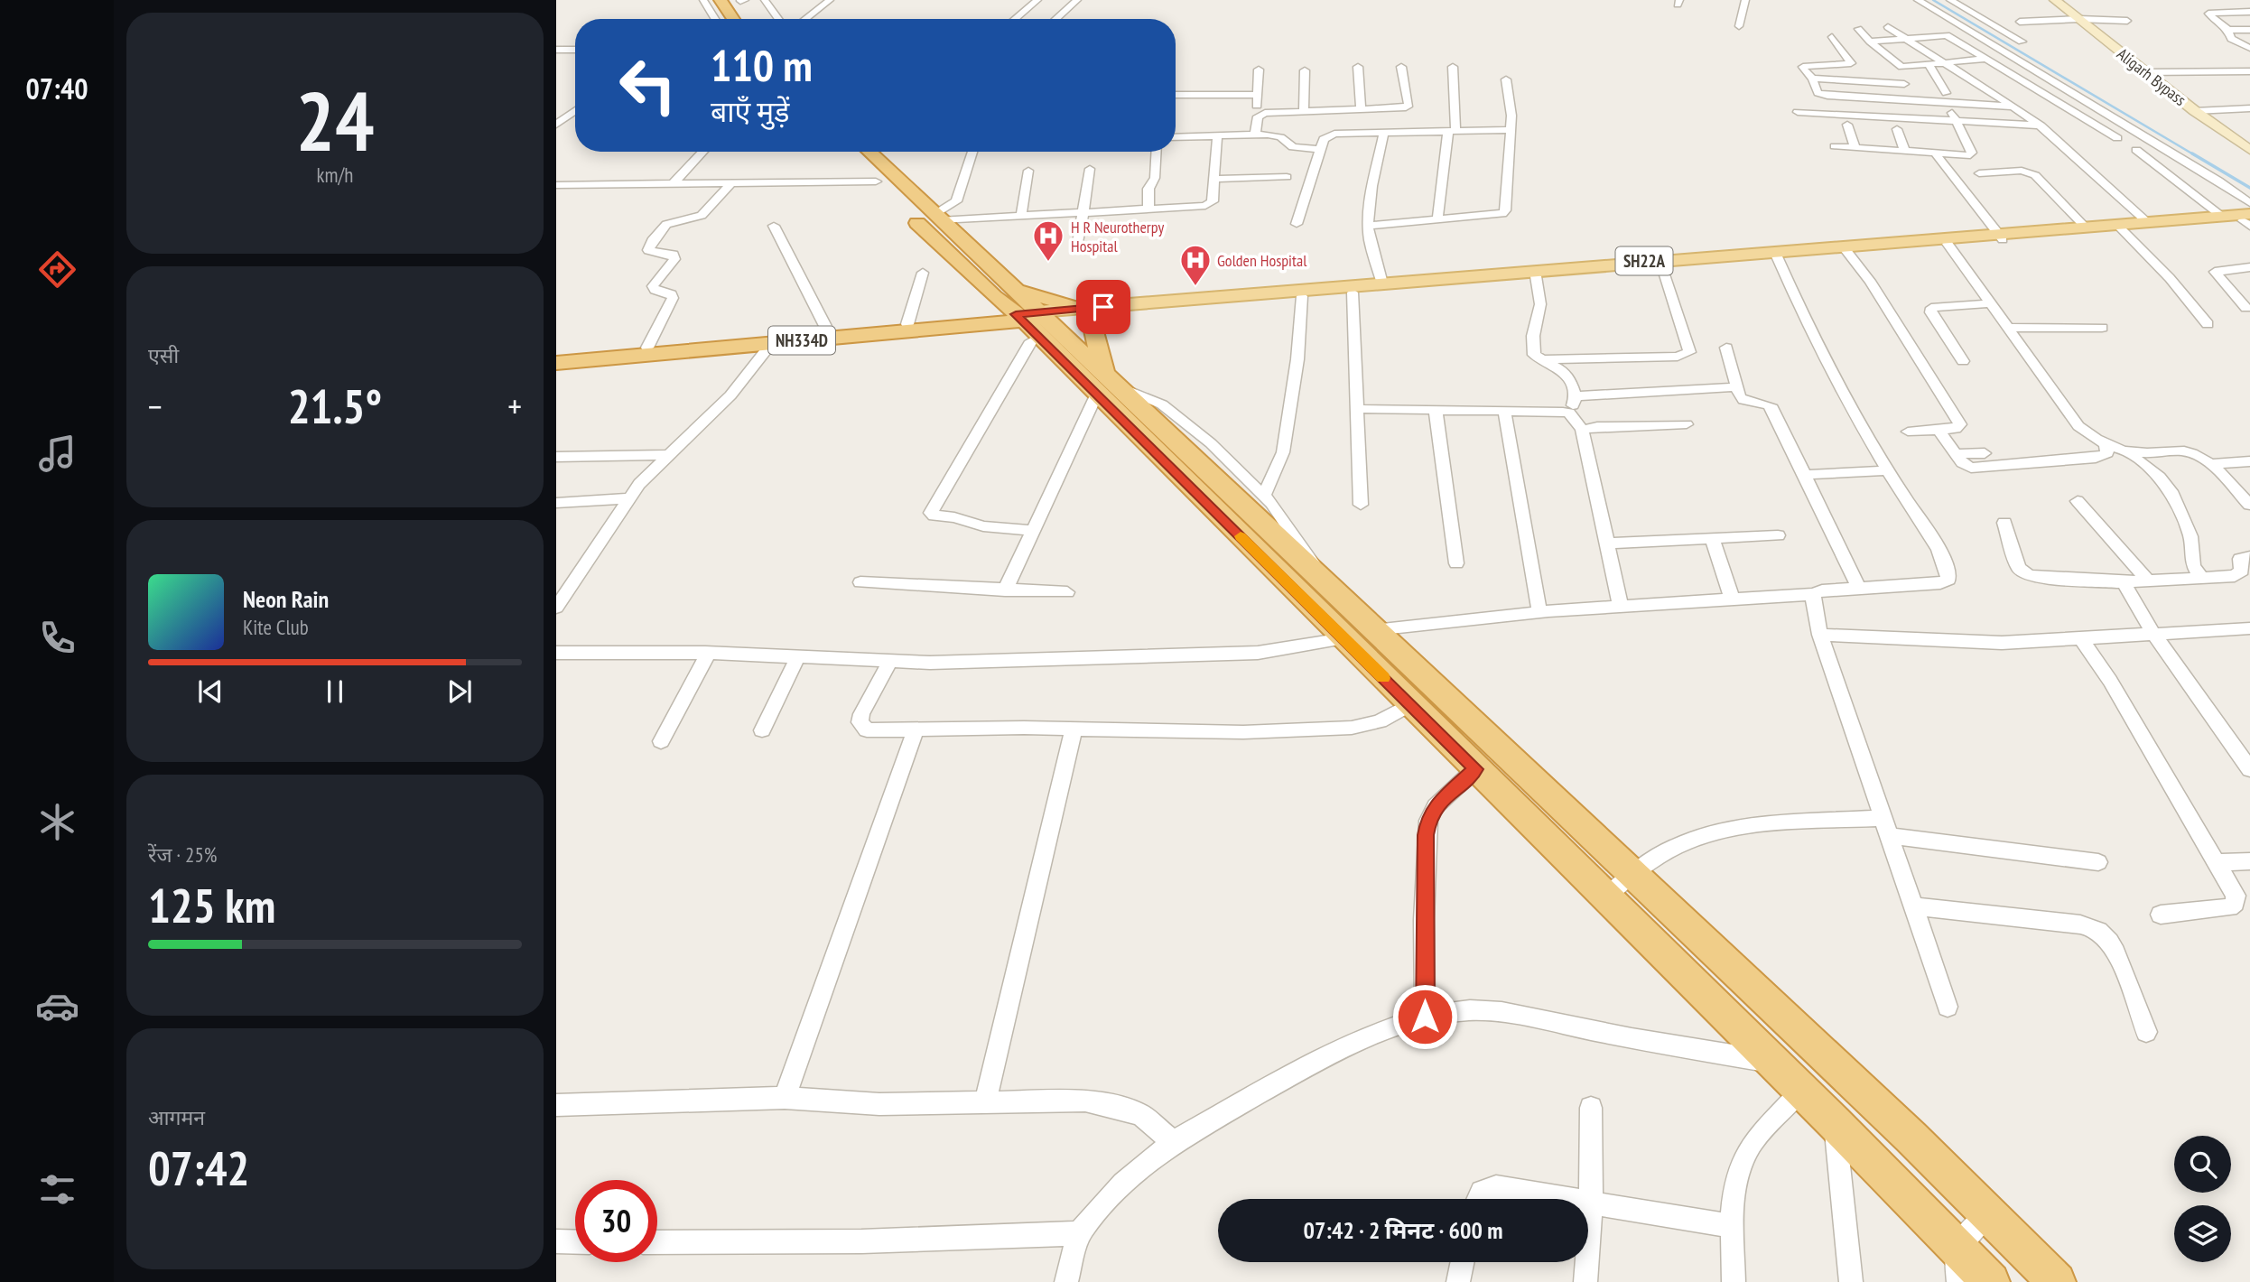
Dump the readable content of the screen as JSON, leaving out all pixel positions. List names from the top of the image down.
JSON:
{
  "streets": {
    "highway": ["NH334D"],
    "main road": ["Aligarh Bypass", "SH22A"]
  },
  "crossings": [
    ["SH22A", "NH334D"]
  ],
  "places": {
    "hospital": ["H R Neurotherpy Hospital", "Golden Hospital"]
  },
  "page": {
    "tabs": "07:40",
    "tile": [
      ["24", "km/h"],
      "एसी",
      ["रेंज · 25%", "125 km"],
      ["आगमन", "07:42"]
    ],
    "turn": ["110 m", "बाएँ मुड़ें"],
    "heat": ["−", "21.5°", "+"],
    "song": ["Neon Rain", "Kite Club"],
    "limit": "30",
    "trip": "07:42 · 2 मिनट · 600 m"
  }
}
